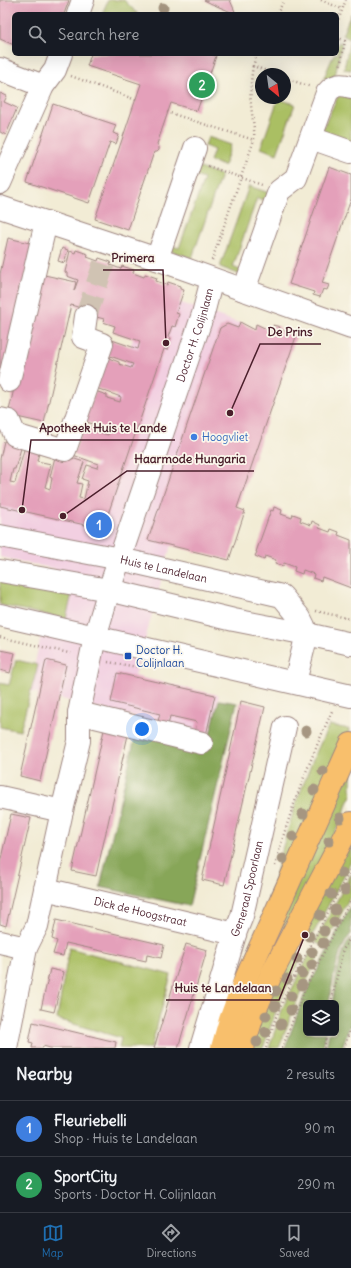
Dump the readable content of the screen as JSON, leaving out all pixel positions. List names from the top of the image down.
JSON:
{
  "streets": {
    "street": [
      "Doctor H. Colijnlaan",
      "Huis te Landelaan",
      "Generaal Spoorlaan",
      "Dick de Hoogstraat"
    ]
  },
  "crossings": [
    ["Doctor H. Colijnlaan", "Huis te Landelaan"],
    ["Doctor H. Colijnlaan", "Dick de Hoogstraat"],
    ["Generaal Spoorlaan", "Dick de Hoogstraat"]
  ],
  "places": {
    "other": [
      "Primera",
      "De Prins",
      "Hoogvliet",
      "Apotheek Huis te Lande",
      "Haarmode Hungaria",
      "Huis te Landelaan"
    ],
    "transit": ["Doctor H. Colijnlaan"]
  },
  "north": "bottom right",
  "page": {
    "search": "Search here",
    "pins": ["2", "1"],
    "heading": ["Nearby", "2 results"],
    "list": [
      {
        "mark": "1",
        "name": "Fleuriebelli",
        "note": "Shop · Huis te Landelaan",
        "value": "90 m"
      },
      {
        "mark": "2",
        "name": "SportCity",
        "note": "Sports · Doctor H. Colijnlaan",
        "value": "290 m"
      }
    ],
    "nav": ["Map", "Directions", "Saved"]
  }
}
